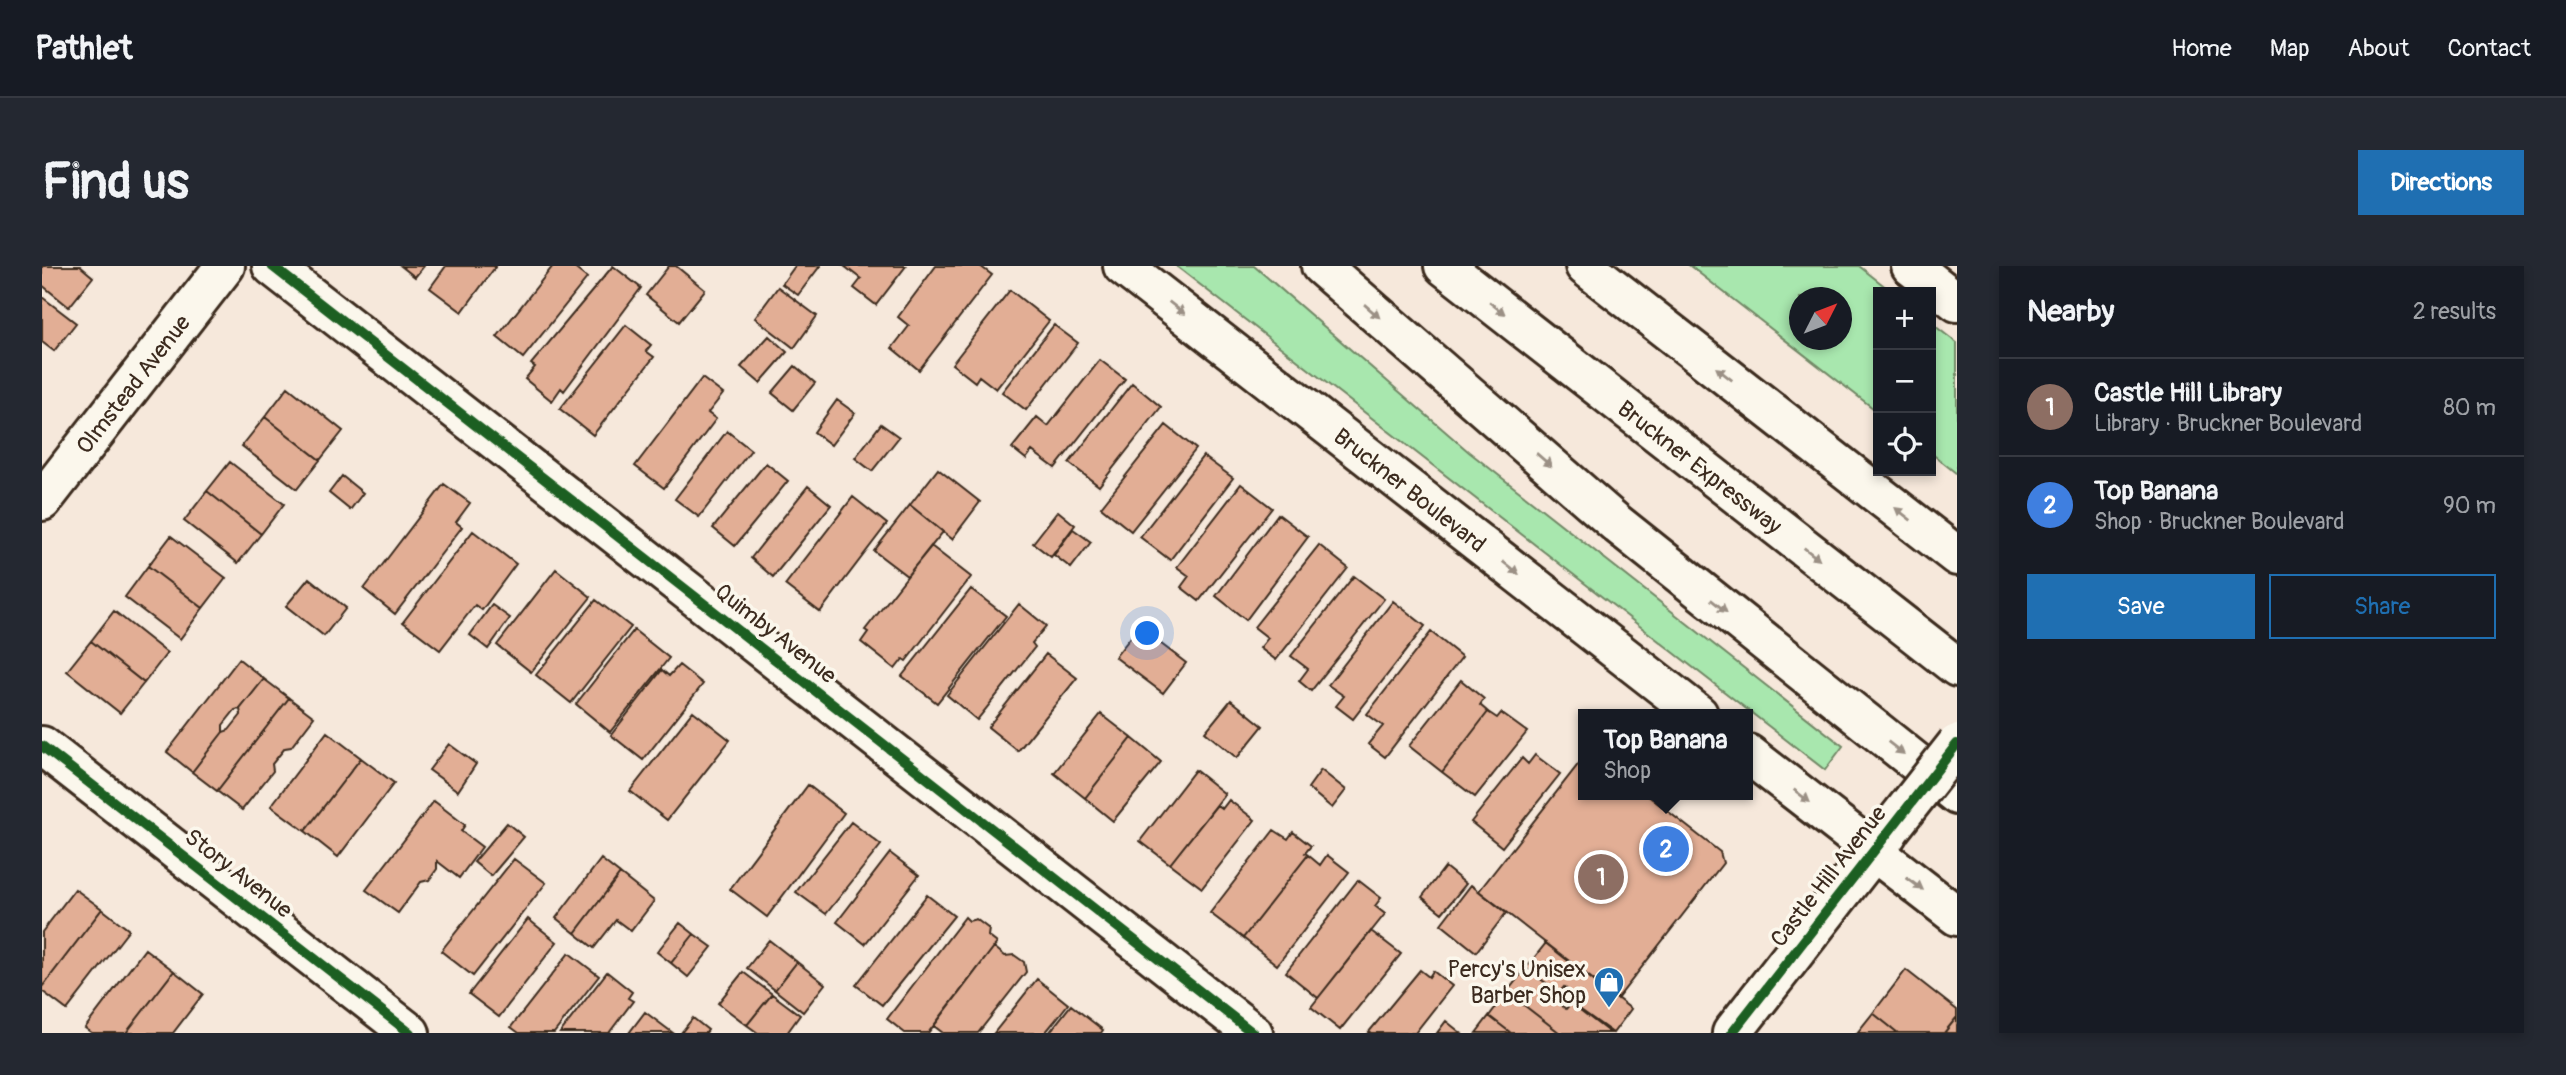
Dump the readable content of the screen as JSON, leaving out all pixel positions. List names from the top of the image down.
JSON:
{
  "streets": {
    "main road": [
      "Olmstead Avenue",
      "Bruckner Expressway",
      "Bruckner Boulevard",
      "Quimby Avenue",
      "Story Avenue",
      "Castle Hill Avenue"
    ]
  },
  "places": {
    "shop": ["Percy's Unisex Barber Shop"]
  },
  "north": "top right",
  "page": {
    "header": "Pathlet",
    "nav": [
      "Home",
      "Map",
      "About",
      "Contact"
    ],
    "buttons": [
      "Directions",
      ["Save", "Share"]
    ],
    "title": "Find us",
    "heading": ["Nearby", "2 results"],
    "map_buttons": ["+", "−"],
    "list": [
      {
        "mark": "1",
        "name": "Castle Hill Library",
        "note": "Library · Bruckner Boulevard",
        "value": "80 m"
      },
      {
        "mark": "2",
        "name": "Top Banana",
        "note": "Shop · Bruckner Boulevard",
        "value": "90 m"
      }
    ],
    "popup": ["Top Banana", "Shop"],
    "pins": ["2", "1"]
  }
}
